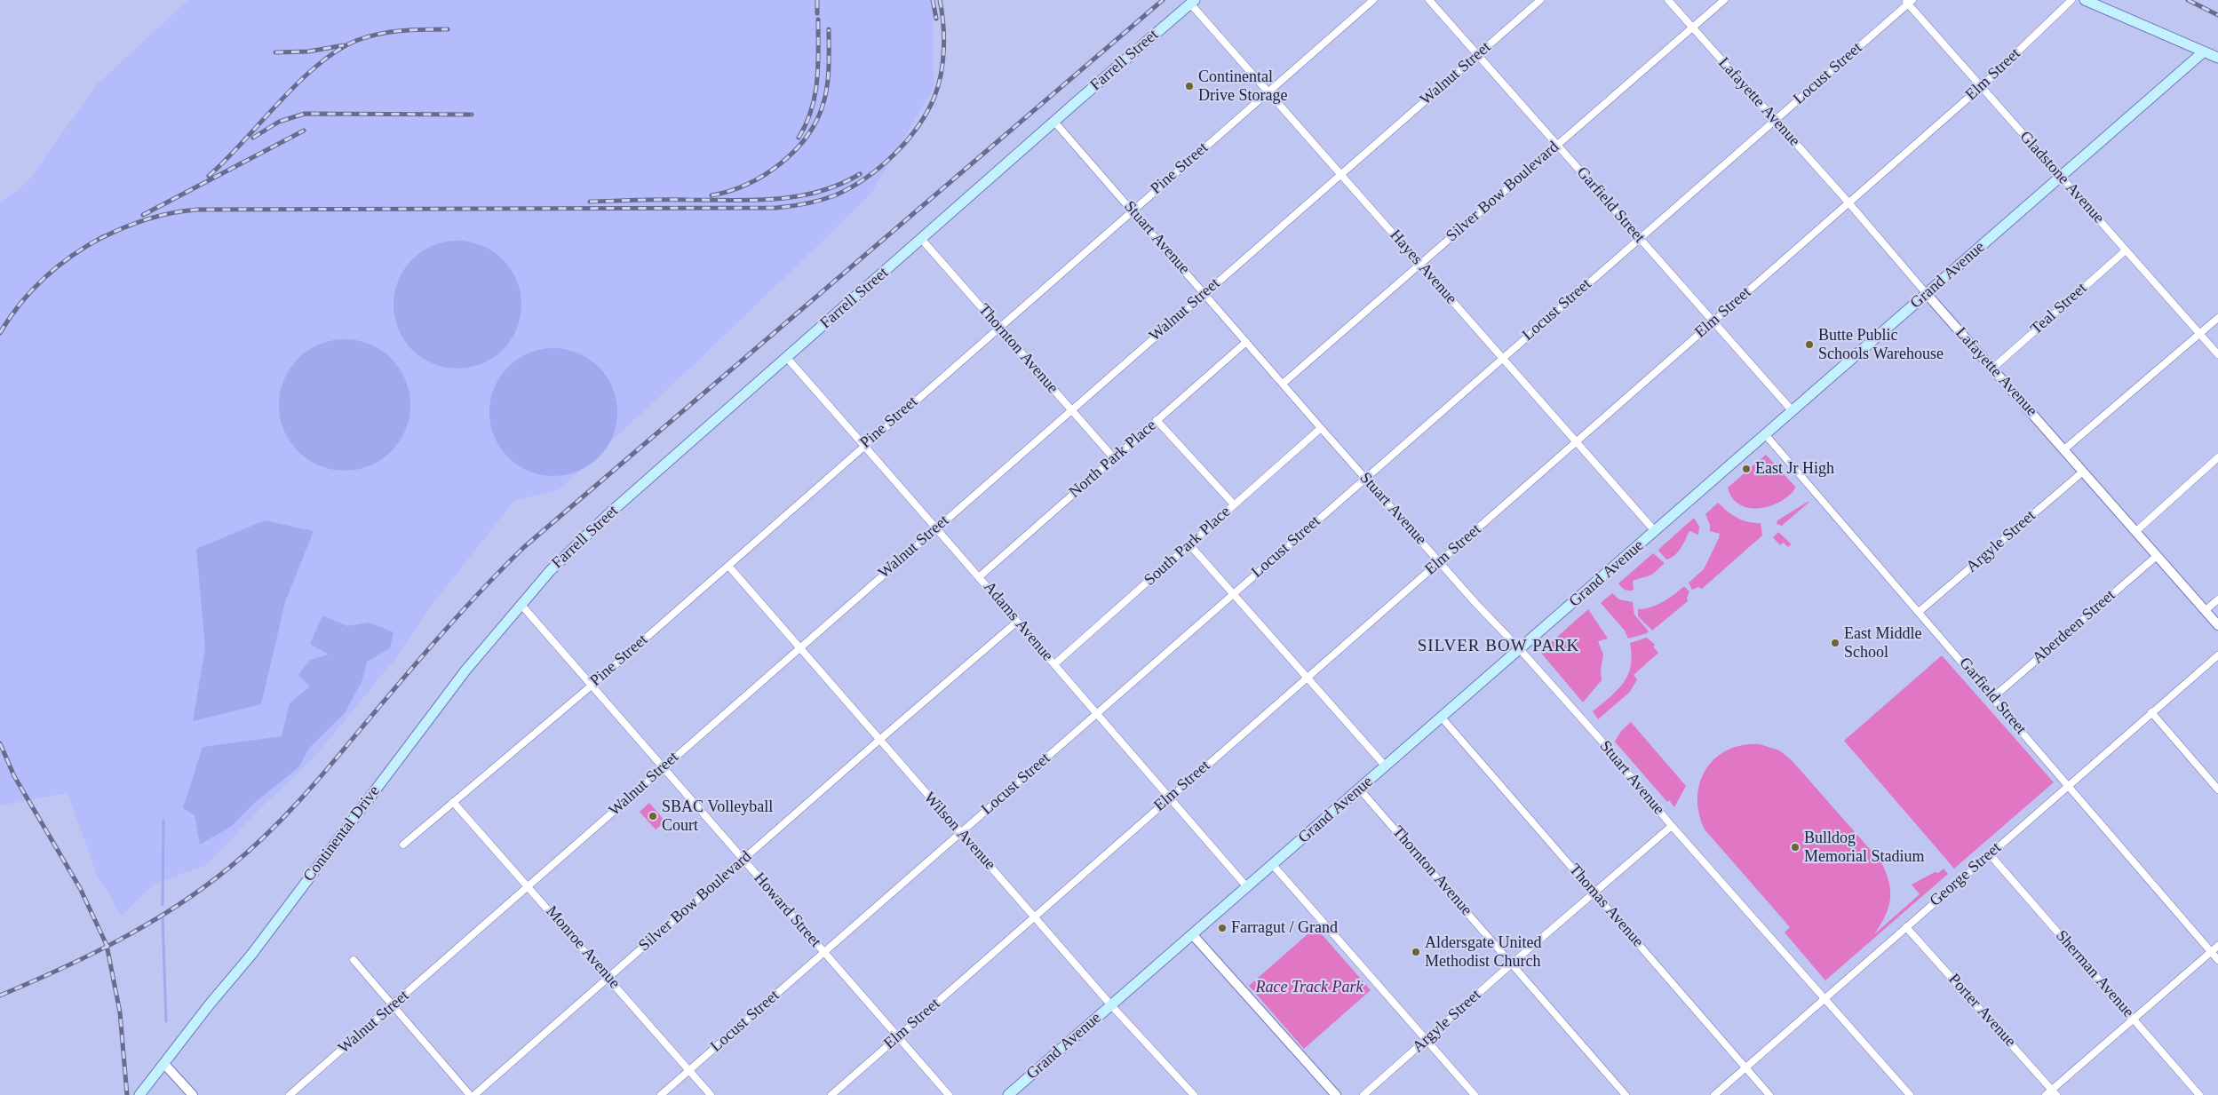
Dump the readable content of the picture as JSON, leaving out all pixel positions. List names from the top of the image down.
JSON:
{
  "streets": {
    "main road": ["Farrell Street", "Grand Avenue", "Continental Drive"],
    "street": [
      "Walnut Street",
      "Locust Street",
      "Elm Street",
      "Lafayette Avenue",
      "Pine Street",
      "Gladstone Avenue",
      "Silver Bow Boulevard",
      "Garfield Street",
      "Stuart Avenue",
      "Hayes Avenue",
      "Teal Street",
      "Thornton Avenue",
      "North Park Place",
      "Argyle Street",
      "South Park Place",
      "Adams Avenue",
      "Aberdeen Street",
      "Wilson Avenue",
      "George Street",
      "Thomas Avenue",
      "Howard Street",
      "Monroe Avenue",
      "Sherman Avenue",
      "Porter Avenue"
    ]
  },
  "crossings": [
    ["Farrell Street", "Stuart Avenue"],
    ["Farrell Street", "Hayes Avenue"],
    ["Farrell Street", "Thornton Avenue"],
    ["Farrell Street", "Adams Avenue"],
    ["Farrell Street", "Continental Drive"],
    ["Farrell Street", "Howard Street"],
    ["Walnut Street", "Garfield Street"],
    ["Walnut Street", "Stuart Avenue"],
    ["Walnut Street", "Hayes Avenue"],
    ["Walnut Street", "Thornton Avenue"],
    ["Walnut Street", "Adams Avenue"],
    ["Walnut Street", "Wilson Avenue"],
    ["Walnut Street", "Howard Street"],
    ["Walnut Street", "Monroe Avenue"],
    ["Locust Street", "Lafayette Avenue"],
    ["Locust Street", "Gladstone Avenue"],
    ["Locust Street", "Garfield Street"],
    ["Locust Street", "Stuart Avenue"],
    ["Locust Street", "Hayes Avenue"],
    ["Locust Street", "Adams Avenue"],
    ["Locust Street", "Wilson Avenue"],
    ["Locust Street", "Howard Street"],
    ["Locust Street", "Monroe Avenue"],
    ["Elm Street", "Lafayette Avenue"],
    ["Elm Street", "Gladstone Avenue"],
    ["Elm Street", "Garfield Street"],
    ["Elm Street", "Stuart Avenue"],
    ["Elm Street", "Hayes Avenue"],
    ["Elm Street", "Adams Avenue"],
    ["Elm Street", "Wilson Avenue"],
    ["Elm Street", "Howard Street"],
    ["Lafayette Avenue", "Silver Bow Boulevard"],
    ["Lafayette Avenue", "Grand Avenue"],
    ["Lafayette Avenue", "Teal Street"],
    ["Lafayette Avenue", "Argyle Street"],
    ["Lafayette Avenue", "Aberdeen Street"],
    ["Pine Street", "Stuart Avenue"],
    ["Pine Street", "Hayes Avenue"],
    ["Pine Street", "Thornton Avenue"],
    ["Pine Street", "Adams Avenue"],
    ["Pine Street", "Wilson Avenue"],
    ["Pine Street", "Howard Street"],
    ["Pine Street", "Monroe Avenue"],
    ["Gladstone Avenue", "Grand Avenue"],
    ["Gladstone Avenue", "Teal Street"],
    ["Silver Bow Boulevard", "Garfield Street"],
    ["Silver Bow Boulevard", "Stuart Avenue"],
    ["Silver Bow Boulevard", "Hayes Avenue"],
    ["Silver Bow Boulevard", "Adams Avenue"],
    ["Silver Bow Boulevard", "Wilson Avenue"],
    ["Silver Bow Boulevard", "Howard Street"],
    ["Silver Bow Boulevard", "Monroe Avenue"],
    ["Garfield Street", "Grand Avenue"],
    ["Garfield Street", "Argyle Street"],
    ["Garfield Street", "Aberdeen Street"],
    ["Garfield Street", "George Street"],
    ["Stuart Avenue", "Grand Avenue"],
    ["Stuart Avenue", "North Park Place"],
    ["Stuart Avenue", "Argyle Street"],
    ["Stuart Avenue", "South Park Place"],
    ["Stuart Avenue", "George Street"],
    ["Hayes Avenue", "Grand Avenue"],
    ["Grand Avenue", "Thornton Avenue"],
    ["Grand Avenue", "Adams Avenue"],
    ["Grand Avenue", "Wilson Avenue"],
    ["Grand Avenue", "Thomas Avenue"],
    ["Thornton Avenue", "North Park Place"],
    ["Thornton Avenue", "Argyle Street"],
    ["North Park Place", "Adams Avenue"],
    ["Argyle Street", "Thomas Avenue"],
    ["South Park Place", "Adams Avenue"],
    ["Continental Drive", "Howard Street"],
    ["George Street", "Thomas Avenue"],
    ["George Street", "Sherman Avenue"],
    ["George Street", "Porter Avenue"]
  ],
  "districts": ["SILVER BOW PARK"],
  "parks": ["Race Track Park"],
  "places": [
    "Continental Drive Storage",
    "Butte Public Schools Warehouse",
    "East Jr High",
    "East Middle School",
    "SBAC Volleyball Court",
    "Bulldog Memorial Stadium",
    "Farragut / Grand",
    "Aldersgate United Methodist Church"
  ]
}
